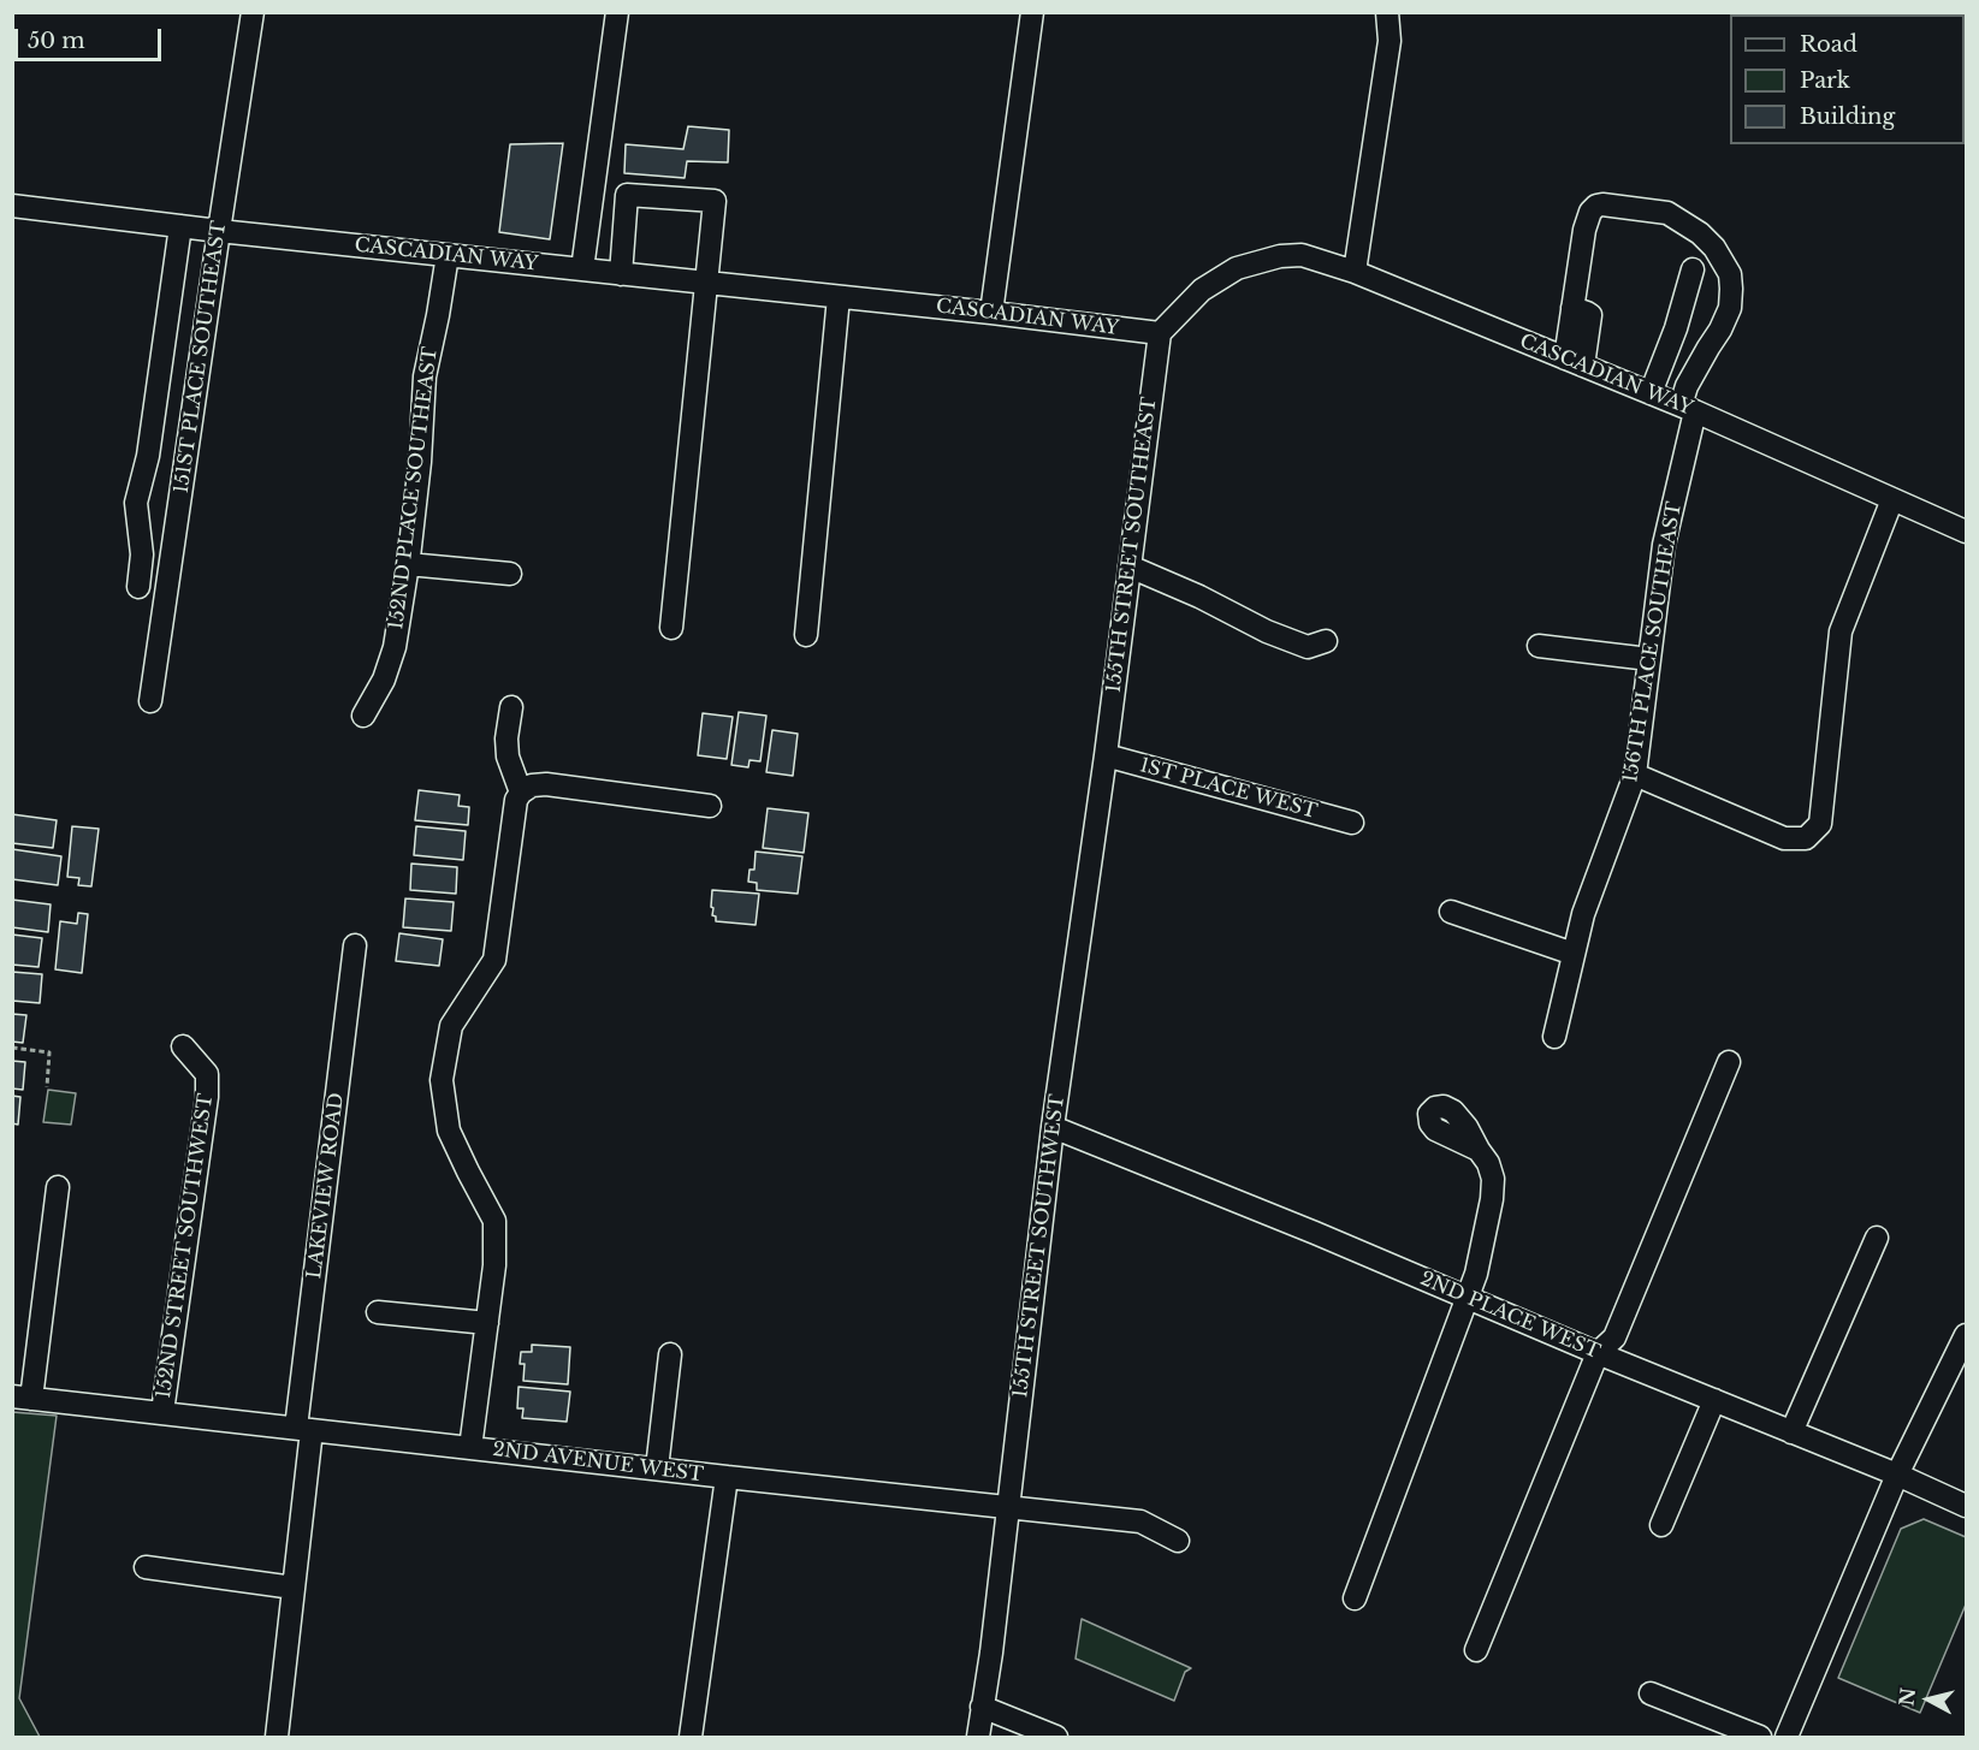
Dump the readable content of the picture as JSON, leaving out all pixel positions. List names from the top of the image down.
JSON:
{
  "streets": {
    "street": [
      "CASCADIAN WAY",
      "151ST PLACE SOUTHEAST",
      "152ND PLACE SOUTHEAST",
      "155TH STREET SOUTHEAST",
      "156TH PLACE SOUTHEAST",
      "1ST PLACE WEST",
      "LAKEVIEW ROAD",
      "152ND STREET SOUTHWEST",
      "155TH STREET SOUTHWEST",
      "2ND PLACE WEST",
      "2ND AVENUE WEST"
    ]
  },
  "crossings": [
    ["CASCADIAN WAY", "151ST PLACE SOUTHEAST"],
    ["CASCADIAN WAY", "152ND PLACE SOUTHEAST"],
    ["CASCADIAN WAY", "155TH STREET SOUTHEAST"],
    ["CASCADIAN WAY", "156TH PLACE SOUTHEAST"],
    ["155TH STREET SOUTHEAST", "1ST PLACE WEST"],
    ["155TH STREET SOUTHEAST", "155TH STREET SOUTHWEST"],
    ["1ST PLACE WEST", "155TH STREET SOUTHWEST"],
    ["LAKEVIEW ROAD", "2ND AVENUE WEST"],
    ["152ND STREET SOUTHWEST", "2ND AVENUE WEST"],
    ["155TH STREET SOUTHWEST", "2ND PLACE WEST"],
    ["155TH STREET SOUTHWEST", "2ND AVENUE WEST"]
  ],
  "legend": ["Road", "Park", "Building"],
  "scale_bar": "50 m",
  "north": "left"
}
